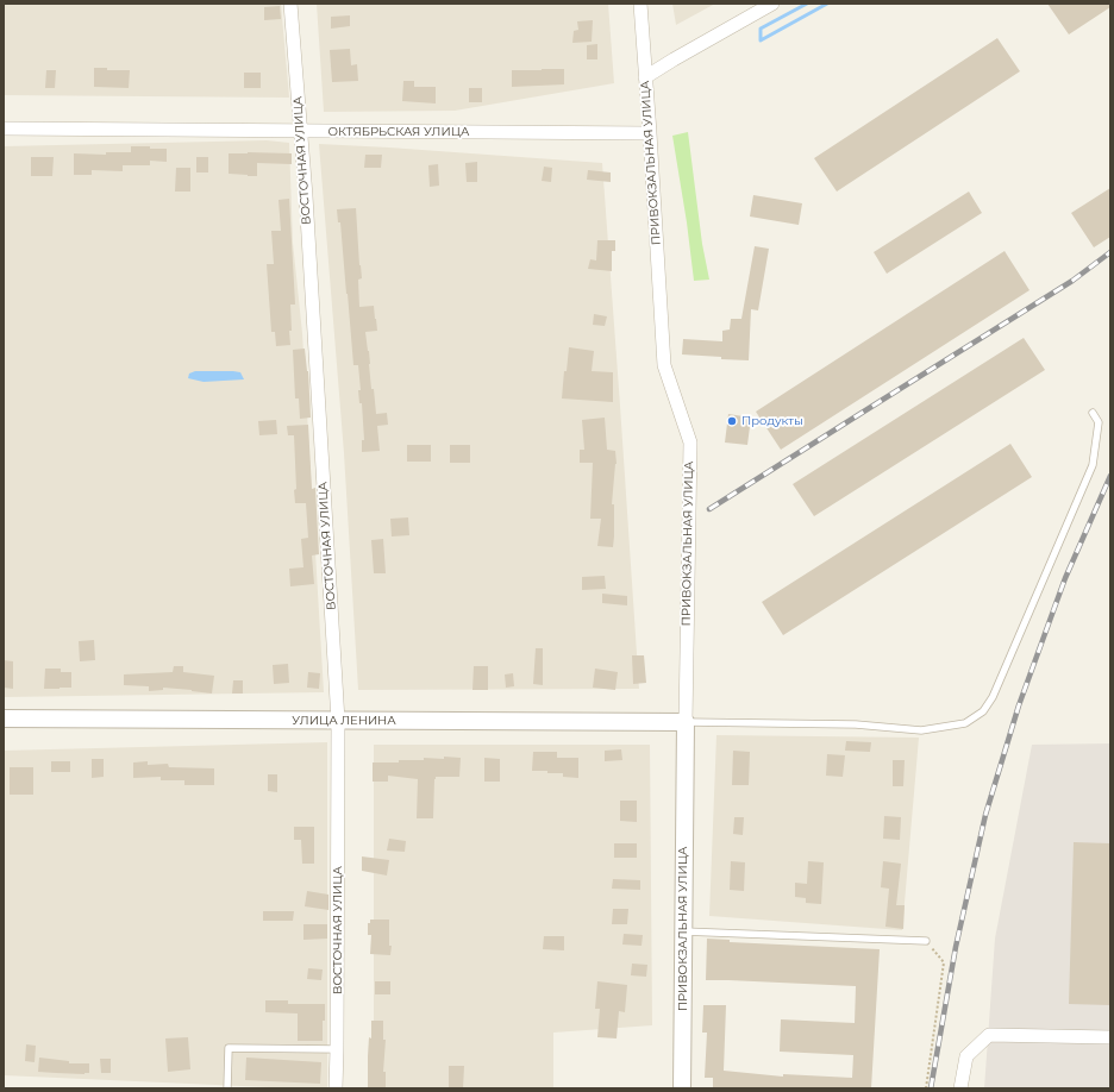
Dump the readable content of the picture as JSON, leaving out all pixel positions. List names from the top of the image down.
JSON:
{
  "streets": {
    "street": [
      "ОКТЯБРЬСКАЯ УЛИЦА",
      "ВОСТОЧНАЯ УЛИЦА",
      "ПРИВОКЗАЛЬНАЯ УЛИЦА",
      "УЛИЦА ЛЕНИНА"
    ]
  },
  "crossings": [
    ["ОКТЯБРЬСКАЯ УЛИЦА", "ВОСТОЧНАЯ УЛИЦА"],
    ["ОКТЯБРЬСКАЯ УЛИЦА", "ПРИВОКЗАЛЬНАЯ УЛИЦА"],
    ["ВОСТОЧНАЯ УЛИЦА", "УЛИЦА ЛЕНИНА"],
    ["ПРИВОКЗАЛЬНАЯ УЛИЦА", "УЛИЦА ЛЕНИНА"]
  ],
  "places": ["Продукты"]
}
